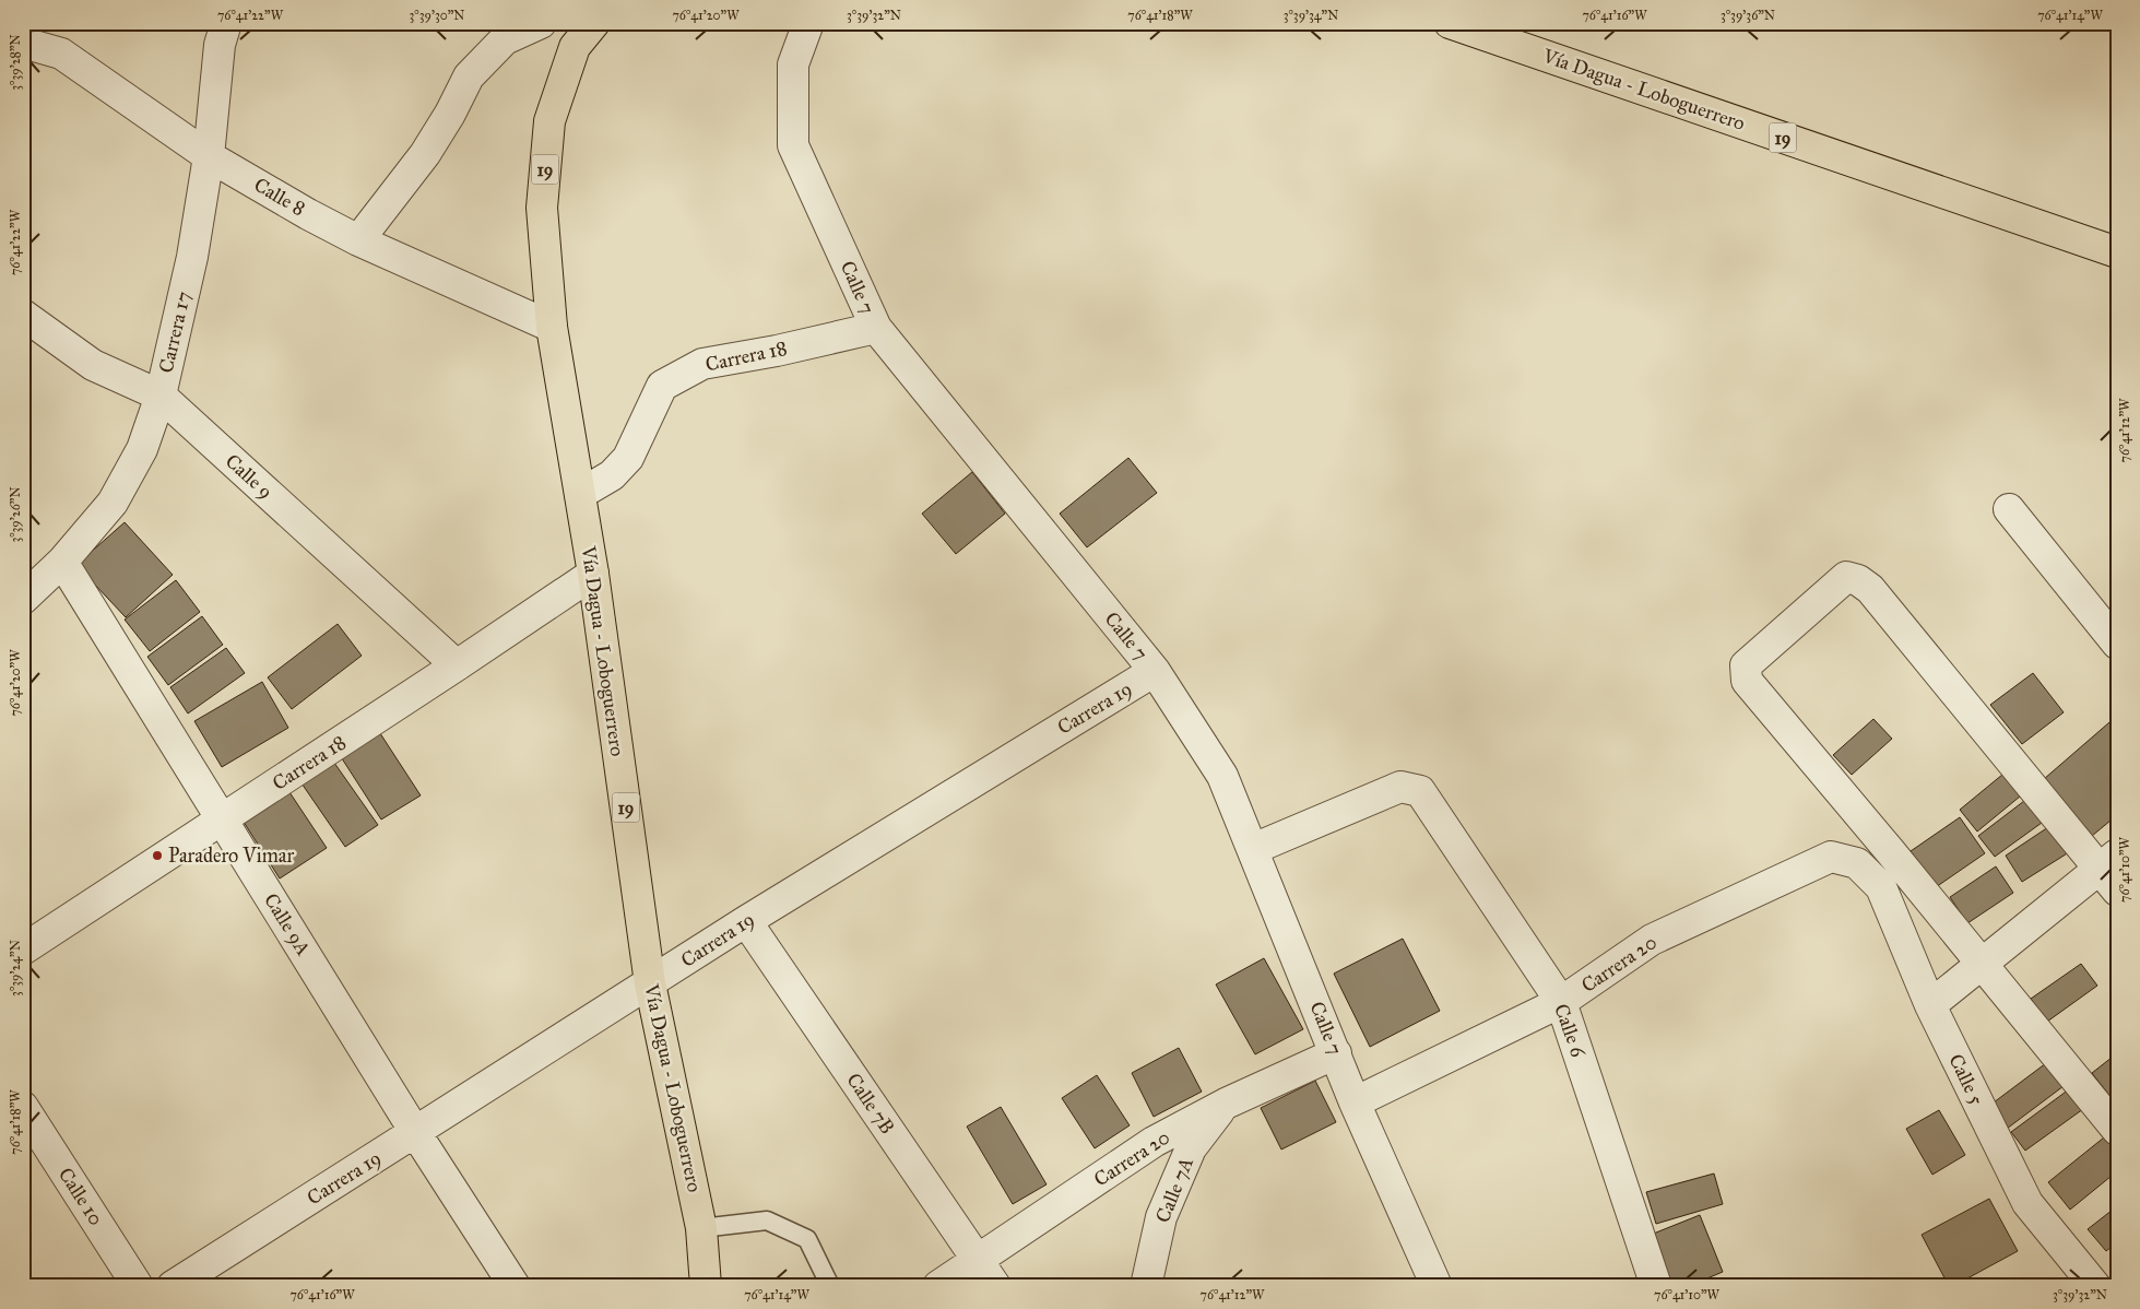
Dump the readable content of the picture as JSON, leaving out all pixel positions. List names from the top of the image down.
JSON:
{
  "streets": {
    "main road": ["Vía Dagua - Loboguerrero", "19"],
    "street": [
      "Calle 8",
      "Calle 7",
      "Carrera 17",
      "Carrera 18",
      "Calle 9",
      "Carrera 19",
      "Calle 9A",
      "Carrera 20",
      "Calle 6",
      "Calle 5",
      "Calle 7B",
      "Calle 7A",
      "Calle 10"
    ]
  },
  "crossings": [
    ["Vía Dagua - Loboguerrero", "Calle 8"],
    ["Vía Dagua - Loboguerrero", "Carrera 18"],
    ["Vía Dagua - Loboguerrero", "Carrera 19"],
    ["Calle 8", "Carrera 17"],
    ["Calle 7", "Carrera 18"],
    ["Calle 7", "Carrera 19"],
    ["Calle 7", "Carrera 20"],
    ["Calle 7", "Calle 6"],
    ["Carrera 17", "Calle 9"],
    ["Carrera 17", "Calle 9A"],
    ["Carrera 18", "Calle 9"],
    ["Carrera 18", "Calle 9A"],
    ["Carrera 19", "Calle 9A"],
    ["Carrera 19", "Calle 7B"],
    ["Carrera 20", "Calle 6"],
    ["Carrera 20", "Calle 5"],
    ["Carrera 20", "Calle 7B"],
    ["Carrera 20", "Calle 7A"]
  ],
  "places": ["Paradero Vimar"],
  "coordinates": [
    "76°41'22\"W",
    "3°39'30\"N",
    "76°41'20\"W",
    "3°39'32\"N",
    "76°41'18\"W",
    "3°39'34\"N",
    "76°41'16\"W",
    "3°39'36\"N",
    "76°41'14\"W",
    "3°39'28\"N",
    "76°41'12\"W",
    "3°39'26\"N",
    "76°41'10\"W",
    "3°39'24\"N"
  ]
}
